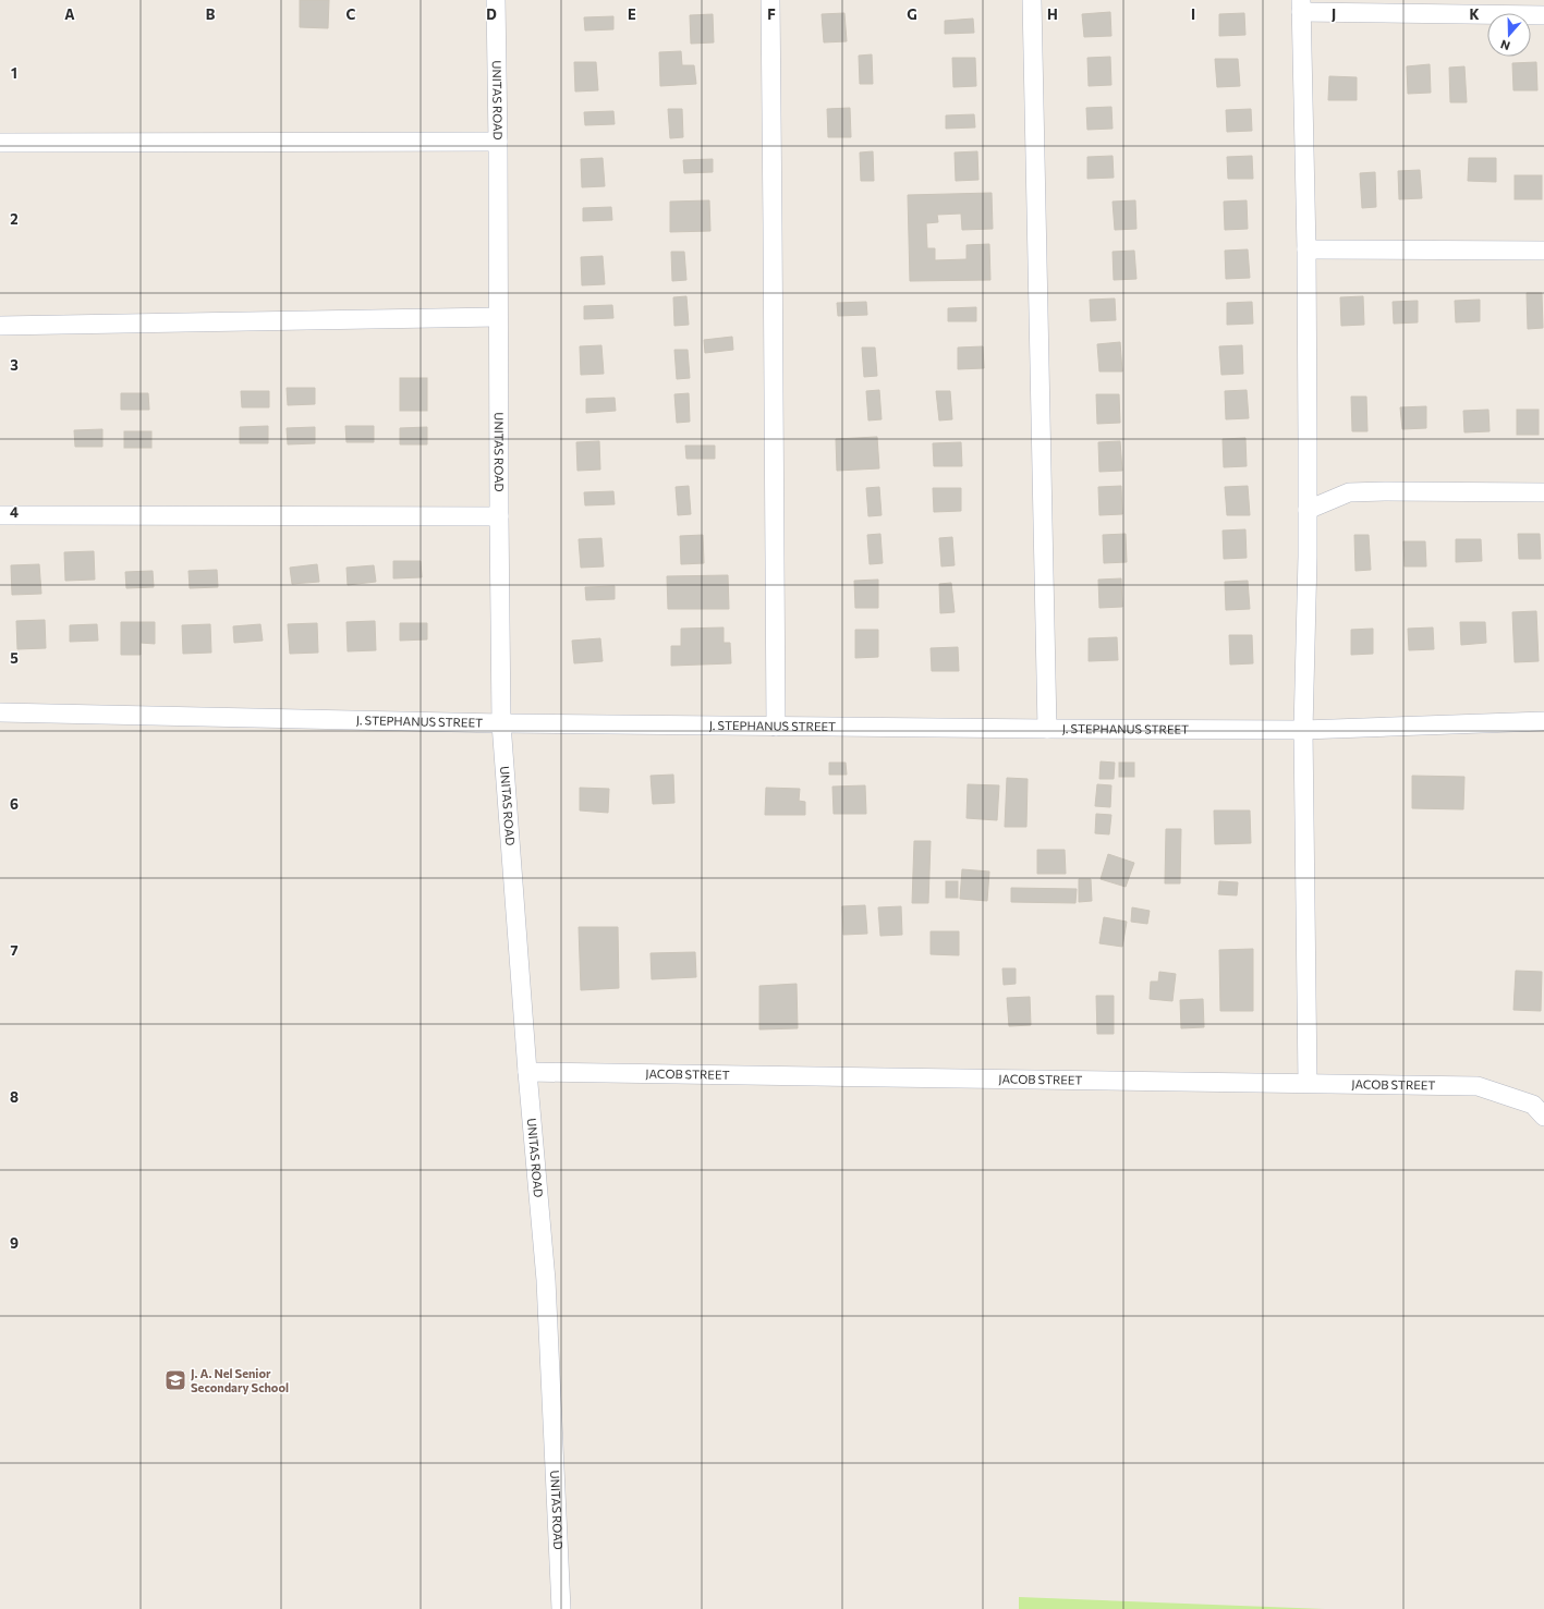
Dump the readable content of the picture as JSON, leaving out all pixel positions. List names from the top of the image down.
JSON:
{
  "streets": {
    "street": ["UNITAS ROAD", "J. STEPHANUS STREET", "JACOB STREET"]
  },
  "crossings": [
    ["UNITAS ROAD", "J. STEPHANUS STREET"],
    ["UNITAS ROAD", "JACOB STREET"]
  ],
  "places": {
    "school or university": ["J. A. Nel Senior Secondary School"]
  },
  "north": "bottom",
  "grid": {
    "columns": [
      "A",
      "B",
      "C",
      "D",
      "E",
      "F",
      "G",
      "H",
      "I",
      "J",
      "K"
    ],
    "rows": [
      "1",
      "2",
      "3",
      "4",
      "5",
      "6",
      "7",
      "8",
      "9"
    ]
  }
}
